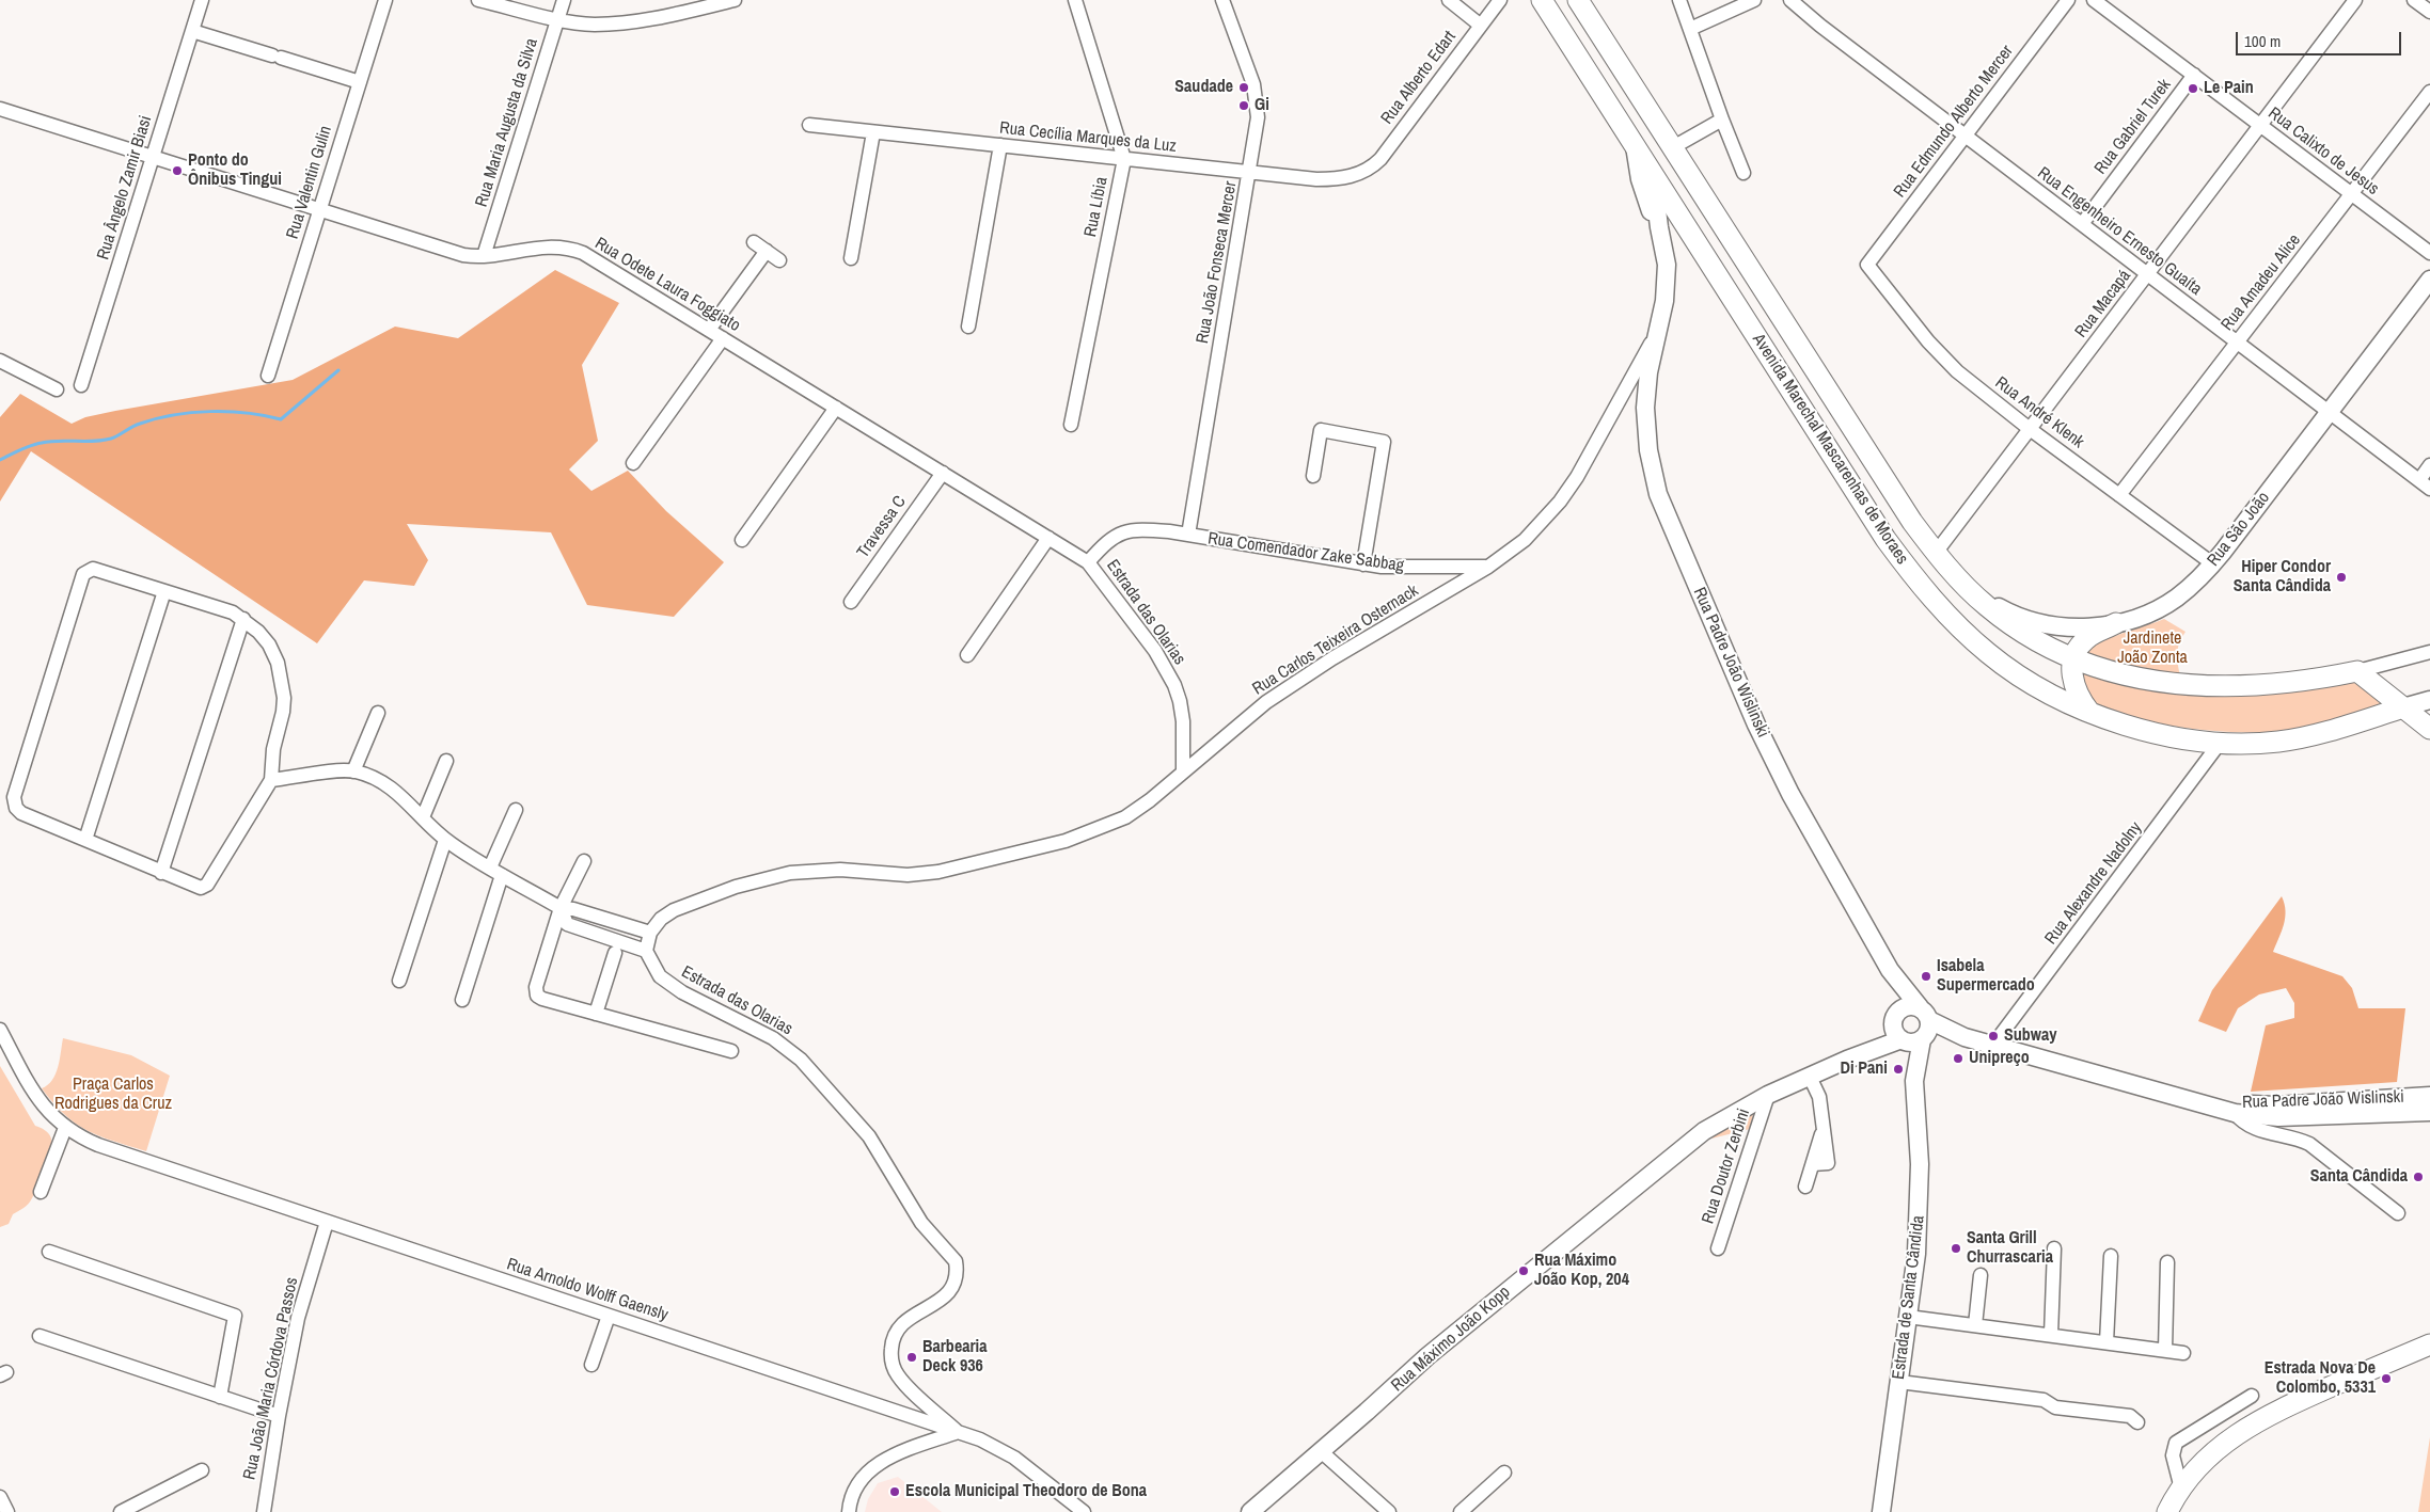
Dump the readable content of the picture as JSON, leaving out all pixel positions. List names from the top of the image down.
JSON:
{
  "streets": {
    "highway": ["Avenida Marechal Mascarenhas de Moraes"],
    "main road": [
      "Rua São João",
      "Rua Padre João Wislinski",
      "Estrada de Santa Cândida",
      "Rua Máximo João Kopp"
    ],
    "street": [
      "Rua Alberto Edart",
      "Rua Edmundo Alberto Mercer",
      "Rua Maria Augusta da Silva",
      "Rua Gabriel Turek",
      "Rua Cecília Marques da Luz",
      "Rua Calixto de Jesus",
      "Rua Valentin Gulin",
      "Rua Ângelo Zamir Biasi",
      "Rua Líbia",
      "Rua Engenheiro Ernesto Guaíta",
      "Rua João Fonseca Mercer",
      "Rua Amadeu Alice",
      "Rua Odete Laura Foggiato",
      "Rua Macapá",
      "Rua André Klenk",
      "Travessa C",
      "Rua Comendador Zake Sabbag",
      "Estrada das Olarias",
      "Rua Carlos Teixeira Osternack",
      "Rua Alexandre Nadolny",
      "Rua Doutor Zerbini",
      "Rua Arnoldo Wolff Gaensly",
      "Rua João Maria Córdova Passos"
    ]
  },
  "crossings": [
    ["Rua Alberto Edart", "Rua Cecília Marques da Luz"],
    ["Rua Edmundo Alberto Mercer", "Rua Engenheiro Ernesto Guaíta"],
    ["Rua Edmundo Alberto Mercer", "Rua André Klenk"],
    ["Rua Maria Augusta da Silva", "Rua Odete Laura Foggiato"],
    ["Rua Gabriel Turek", "Rua Calixto de Jesus"],
    ["Rua Gabriel Turek", "Rua Engenheiro Ernesto Guaíta"],
    ["Rua Cecília Marques da Luz", "Rua Líbia"],
    ["Rua Cecília Marques da Luz", "Rua João Fonseca Mercer"],
    ["Rua Calixto de Jesus", "Rua Amadeu Alice"],
    ["Rua Calixto de Jesus", "Rua Macapá"],
    ["Rua Valentin Gulin", "Rua Odete Laura Foggiato"],
    ["Rua Ângelo Zamir Biasi", "Rua Odete Laura Foggiato"],
    ["Rua Engenheiro Ernesto Guaíta", "Rua Amadeu Alice"],
    ["Rua Engenheiro Ernesto Guaíta", "Rua Macapá"],
    ["Rua Engenheiro Ernesto Guaíta", "Rua São João"],
    ["Rua João Fonseca Mercer", "Rua Comendador Zake Sabbag"],
    ["Rua Amadeu Alice", "Rua André Klenk"],
    ["Rua Odete Laura Foggiato", "Travessa C"],
    ["Rua Odete Laura Foggiato", "Rua Comendador Zake Sabbag"],
    ["Rua Odete Laura Foggiato", "Estrada das Olarias"],
    ["Rua Macapá", "Rua André Klenk"],
    ["Rua Macapá", "Avenida Marechal Mascarenhas de Moraes"],
    ["Rua André Klenk", "Rua São João"],
    ["Avenida Marechal Mascarenhas de Moraes", "Rua São João"],
    ["Avenida Marechal Mascarenhas de Moraes", "Rua Alexandre Nadolny"],
    ["Rua Comendador Zake Sabbag", "Estrada das Olarias"],
    ["Rua Comendador Zake Sabbag", "Rua Carlos Teixeira Osternack"],
    ["Estrada das Olarias", "Rua Carlos Teixeira Osternack"],
    ["Estrada das Olarias", "Rua Arnoldo Wolff Gaensly"],
    ["Rua Padre João Wislinski", "Rua Alexandre Nadolny"],
    ["Rua Padre João Wislinski", "Estrada de Santa Cândida"],
    ["Rua Padre João Wislinski", "Rua Máximo João Kopp"],
    ["Rua Doutor Zerbini", "Rua Máximo João Kopp"],
    ["Rua Arnoldo Wolff Gaensly", "Rua João Maria Córdova Passos"],
    ["Estrada de Santa Cândida", "Rua Máximo João Kopp"]
  ],
  "parks": ["Jardinete João Zonta", "Praça Carlos Rodrigues da Cruz"],
  "places": [
    "Saudade",
    "Le Pain",
    "Gi",
    "Ponto do Ônibus Tingui",
    "Hiper Condor Santa Cândida",
    "Isabela Supermercado",
    "Subway",
    "Unipreço",
    "Di Pani",
    "Santa Cândida",
    "Santa Grill Churrascaria",
    "Rua Máximo João Kop, 204",
    "Barbearia Deck 936",
    "Estrada Nova De Colombo, 5331",
    "Escola Municipal Theodoro de Bona"
  ],
  "scale_bar": "100 m"
}
